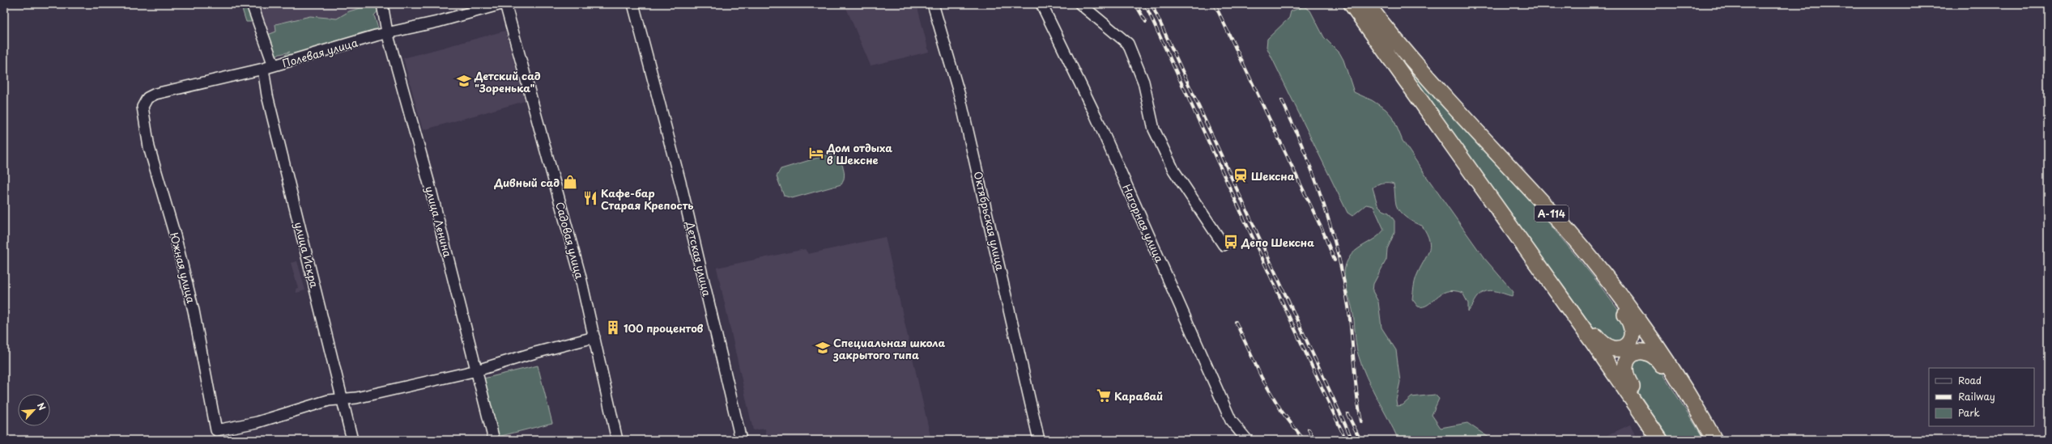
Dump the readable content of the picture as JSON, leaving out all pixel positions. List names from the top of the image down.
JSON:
{
  "streets": {
    "highway": ["А-114"],
    "street": [
      "Полевая улица",
      "Октябрьская улица",
      "улица Ленина",
      "Нагорная улица",
      "Садовая улица",
      "улица Искра",
      "Детская улица",
      "Южная улица"
    ]
  },
  "crossings": [
    ["Полевая улица", "улица Ленина"],
    ["Полевая улица", "улица Искра"],
    ["Полевая улица", "Южная улица"],
    ["улица Искра", "Южная улица"]
  ],
  "places": {
    "school or university": ["Детский сад \"Зоренька\"", "Специальная школа закрытого типа"],
    "hotel": ["Дом отдыха в Шекснe"],
    "station": ["Шексна"],
    "shop": ["Дивный сад"],
    "restaurant": ["Кафе-бар Старая Крепость"],
    "bus stop": ["Депо Шексна"],
    "building": ["100 процентов"],
    "supermarket": ["Каравай"]
  },
  "legend": ["Road", "Railway", "Park"],
  "north": "top right"
}
